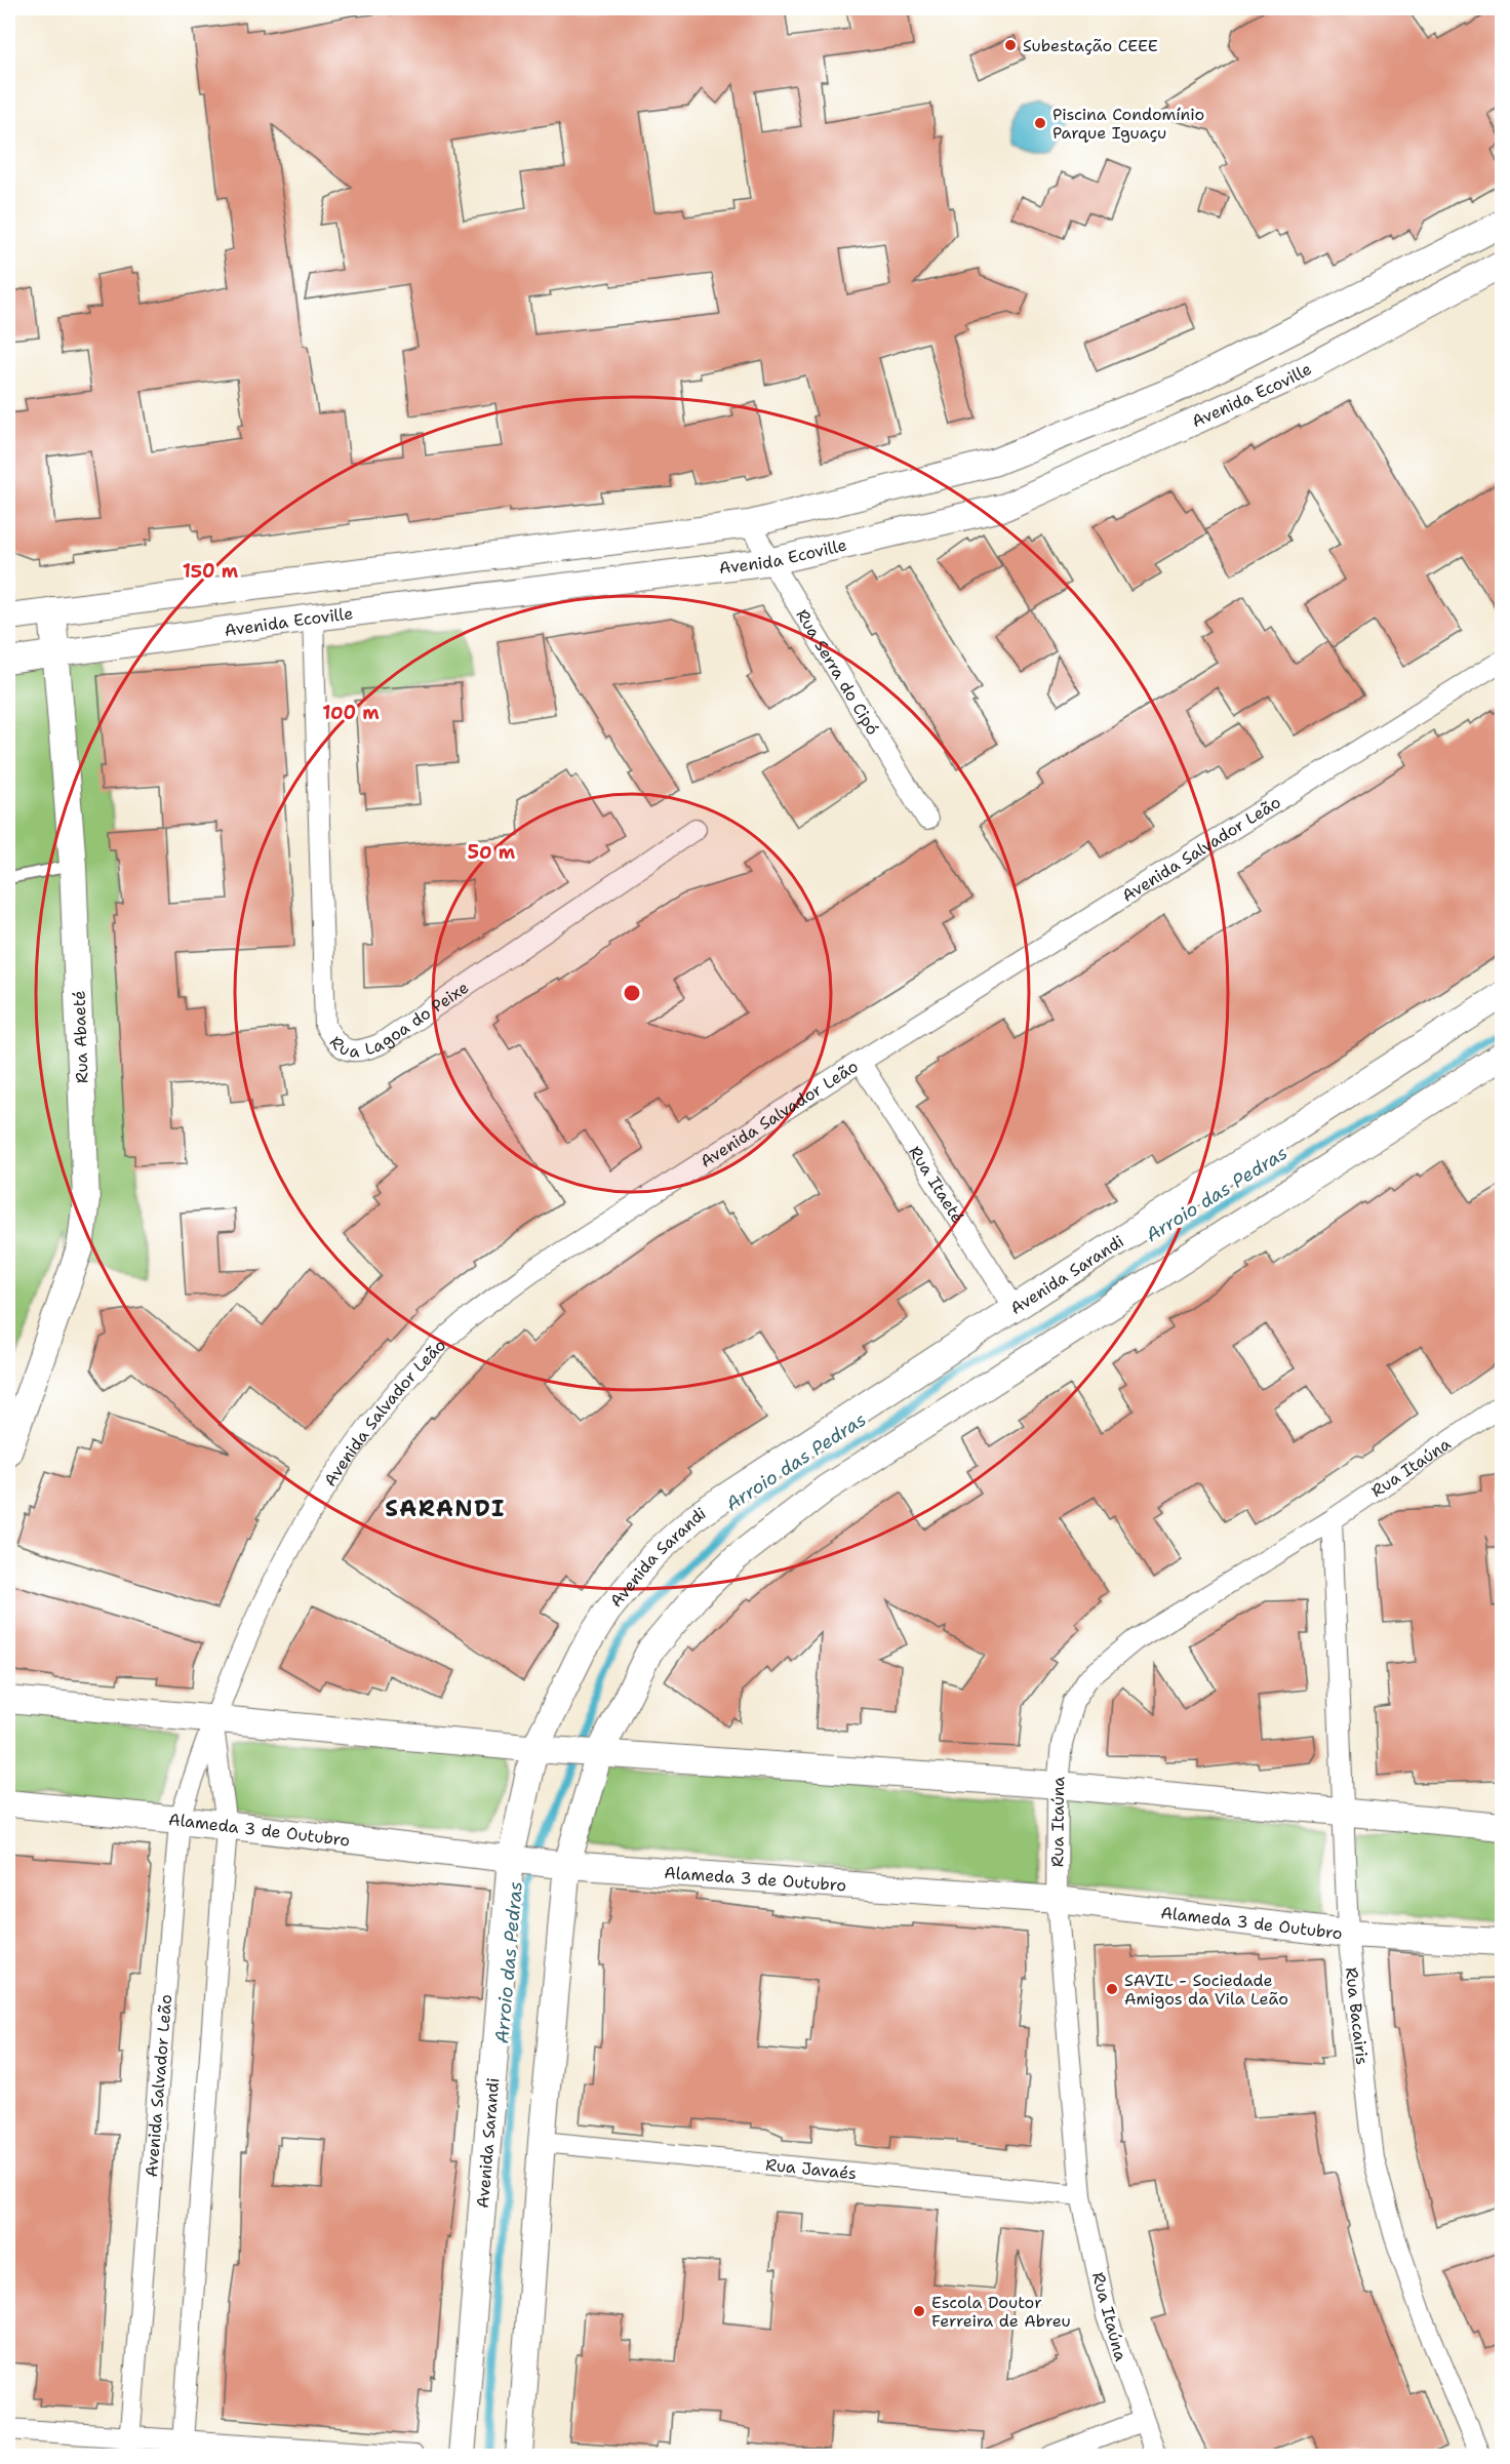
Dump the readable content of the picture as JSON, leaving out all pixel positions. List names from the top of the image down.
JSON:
{
  "streets": {
    "street": [
      "Avenida Ecoville",
      "Rua Serra do Cipó",
      "Avenida Salvador Leão",
      "Rua Lagoa do Peixe",
      "Rua Abaeté",
      "Rua Itaeté",
      "Avenida Sarandi",
      "Rua Itaúna",
      "Alameda 3 de Outubro",
      "Rua Bacairis",
      "Rua Javaés"
    ]
  },
  "crossings": [
    ["Avenida Ecoville", "Rua Serra do Cipó"],
    ["Avenida Ecoville", "Rua Lagoa do Peixe"],
    ["Avenida Ecoville", "Rua Abaeté"],
    ["Avenida Salvador Leão", "Rua Itaeté"],
    ["Avenida Salvador Leão", "Alameda 3 de Outubro"],
    ["Rua Itaeté", "Avenida Sarandi"],
    ["Avenida Sarandi", "Alameda 3 de Outubro"],
    ["Rua Itaúna", "Alameda 3 de Outubro"],
    ["Rua Itaúna", "Rua Bacairis"],
    ["Rua Itaúna", "Rua Javaés"],
    ["Alameda 3 de Outubro", "Rua Bacairis"]
  ],
  "districts": ["SARANDI"],
  "water": ["Arroio das Pedras"],
  "places": [
    "Subestação CEEE",
    "Piscina Condomínio Parque Iguaçu",
    "SAVIL - Sociedade Amigos da Vila Leão",
    "Escola Doutor Ferreira de Abreu"
  ],
  "rings": ["150 m", "100 m", "50 m"]
}
